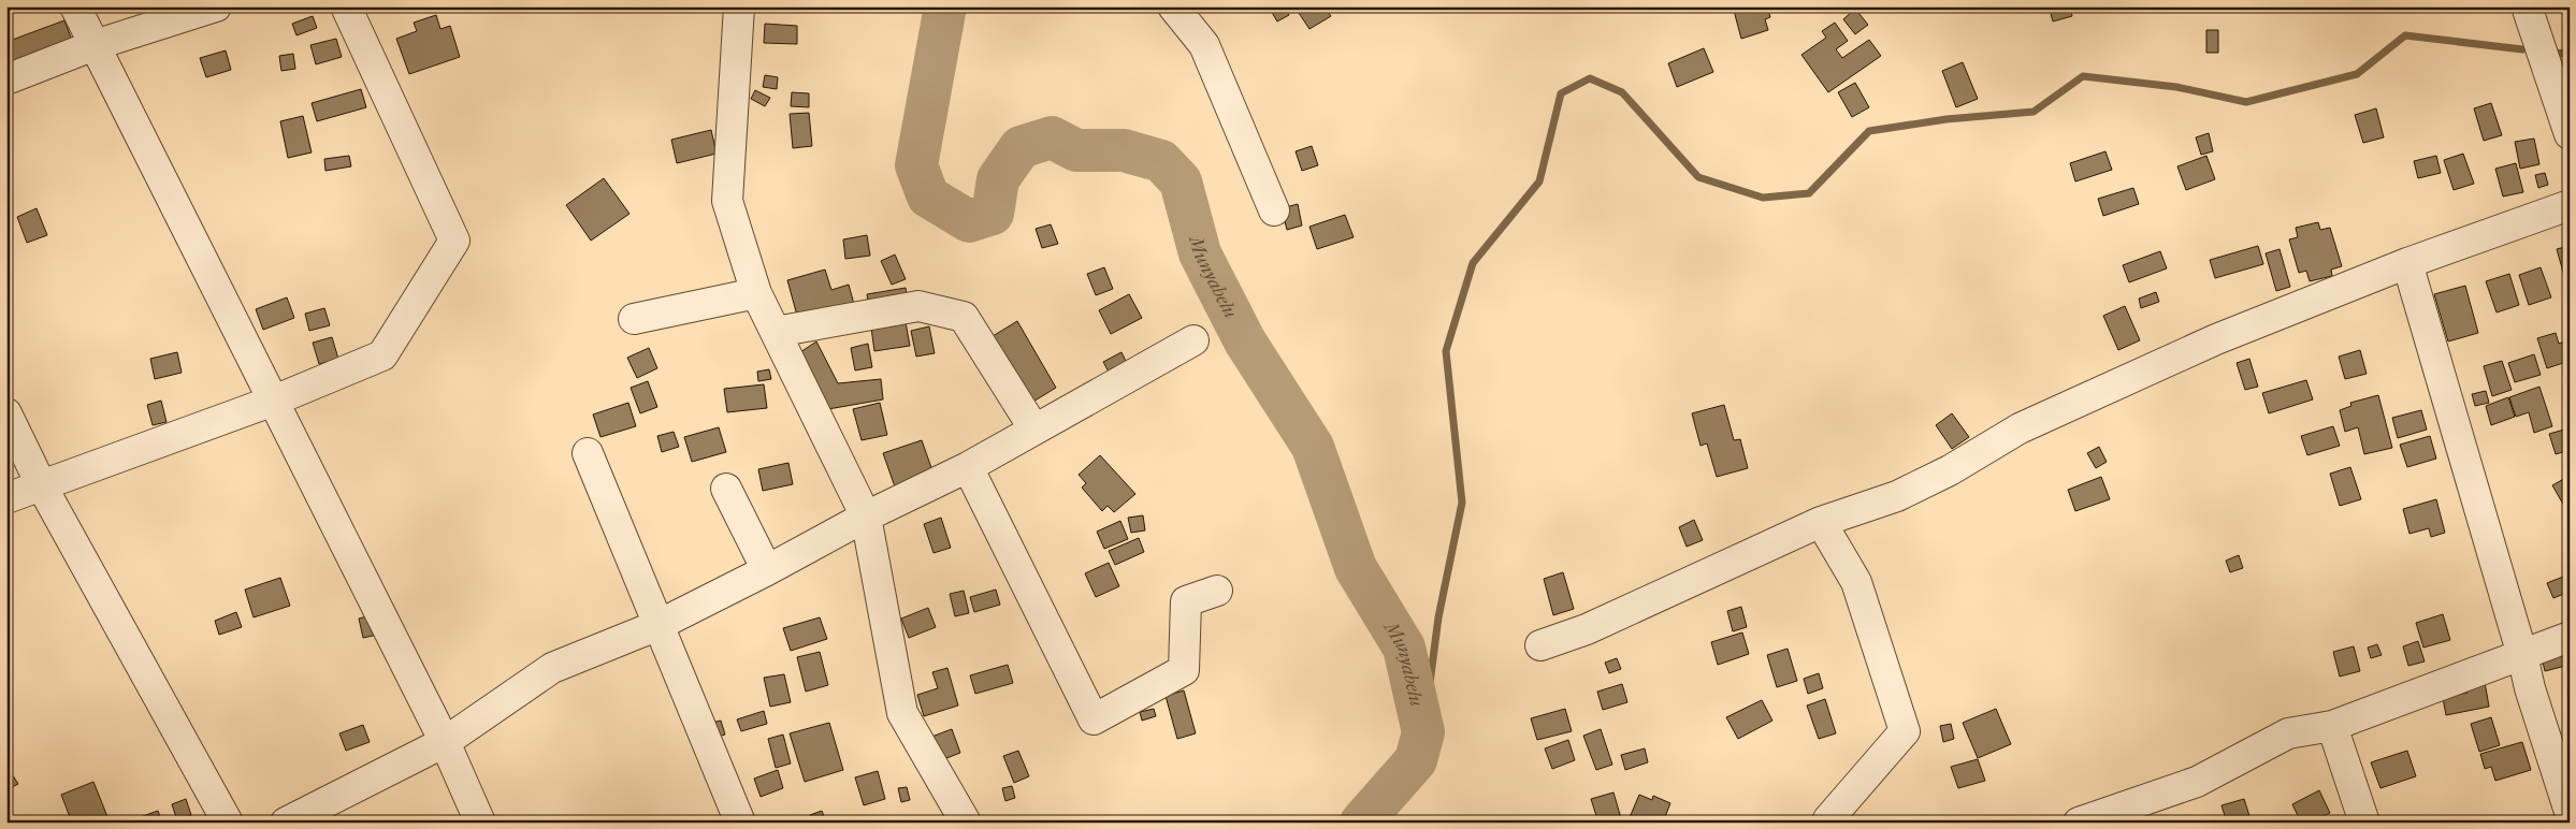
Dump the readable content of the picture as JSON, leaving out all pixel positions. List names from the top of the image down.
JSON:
{
  "water": ["Munyabelu"]
}
